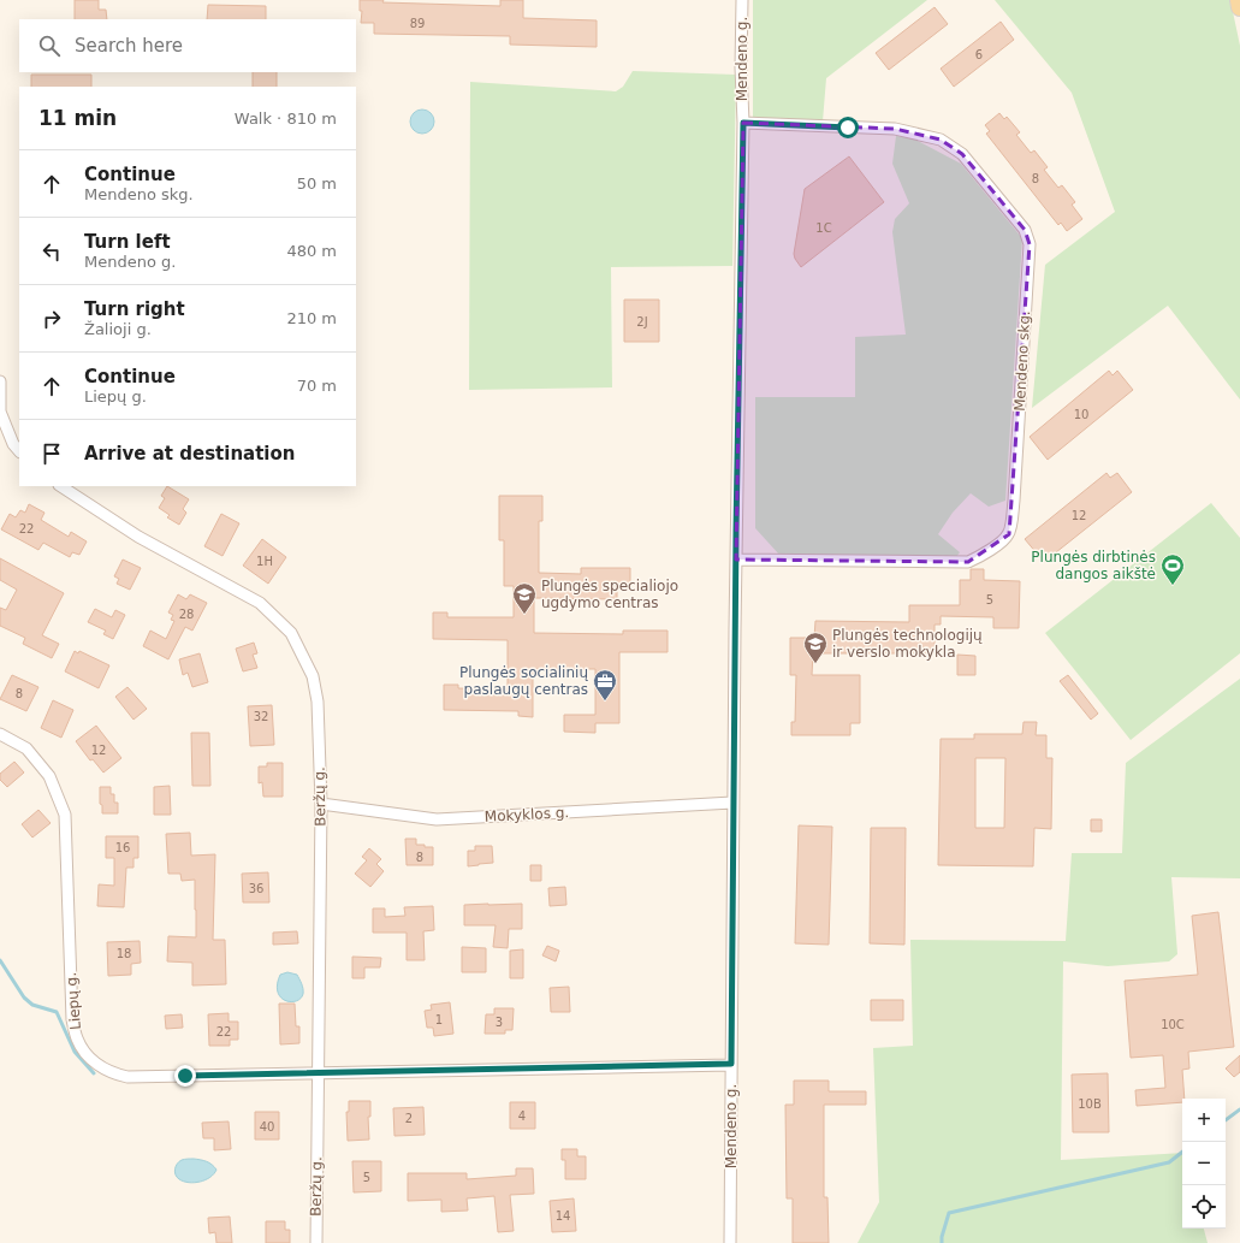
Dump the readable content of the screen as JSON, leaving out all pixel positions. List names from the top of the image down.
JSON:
{
  "streets": {
    "street": [
      "Mendeno g.",
      "Mendeno skg.",
      "Beržų g.",
      "Mokyklos g.",
      "Liepų g."
    ]
  },
  "crossings": [
    ["Mendeno g.", "Mendeno skg."],
    ["Mendeno g.", "Mokyklos g."],
    ["Mendeno g.", "Liepų g."],
    ["Beržų g.", "Mokyklos g."],
    ["Beržų g.", "Liepų g."]
  ],
  "places": {
    "sports": ["Plungės dirbtinės dangos aikštė"],
    "school or university": ["Plungės specialiojo ugdymo centras", "Plungės technologijų ir verslo mokykla"],
    "office": ["Plungės socialinių paslaugų centras"]
  },
  "house_numbers": [
    "89",
    "6",
    "8",
    "1C",
    "2J",
    "10",
    "12",
    "22",
    "1H",
    "5",
    "28",
    "8",
    "32",
    "12",
    "16",
    "8",
    "36",
    "18",
    "1",
    "3",
    "10C",
    "22",
    "10B",
    "4",
    "2",
    "40",
    "5",
    "14"
  ],
  "page": {
    "search": "Search here",
    "heading": ["11 min", "Walk · 810 m"],
    "list": [
      ["Continue", "Mendeno skg.", "50 m"],
      ["Turn left", "Mendeno g.", "480 m"],
      ["Turn right", "Žalioji g.", "210 m"],
      ["Continue", "Liepų g.", "70 m"],
      "Arrive at destination"
    ],
    "map_buttons": ["+", "−"]
  }
}
